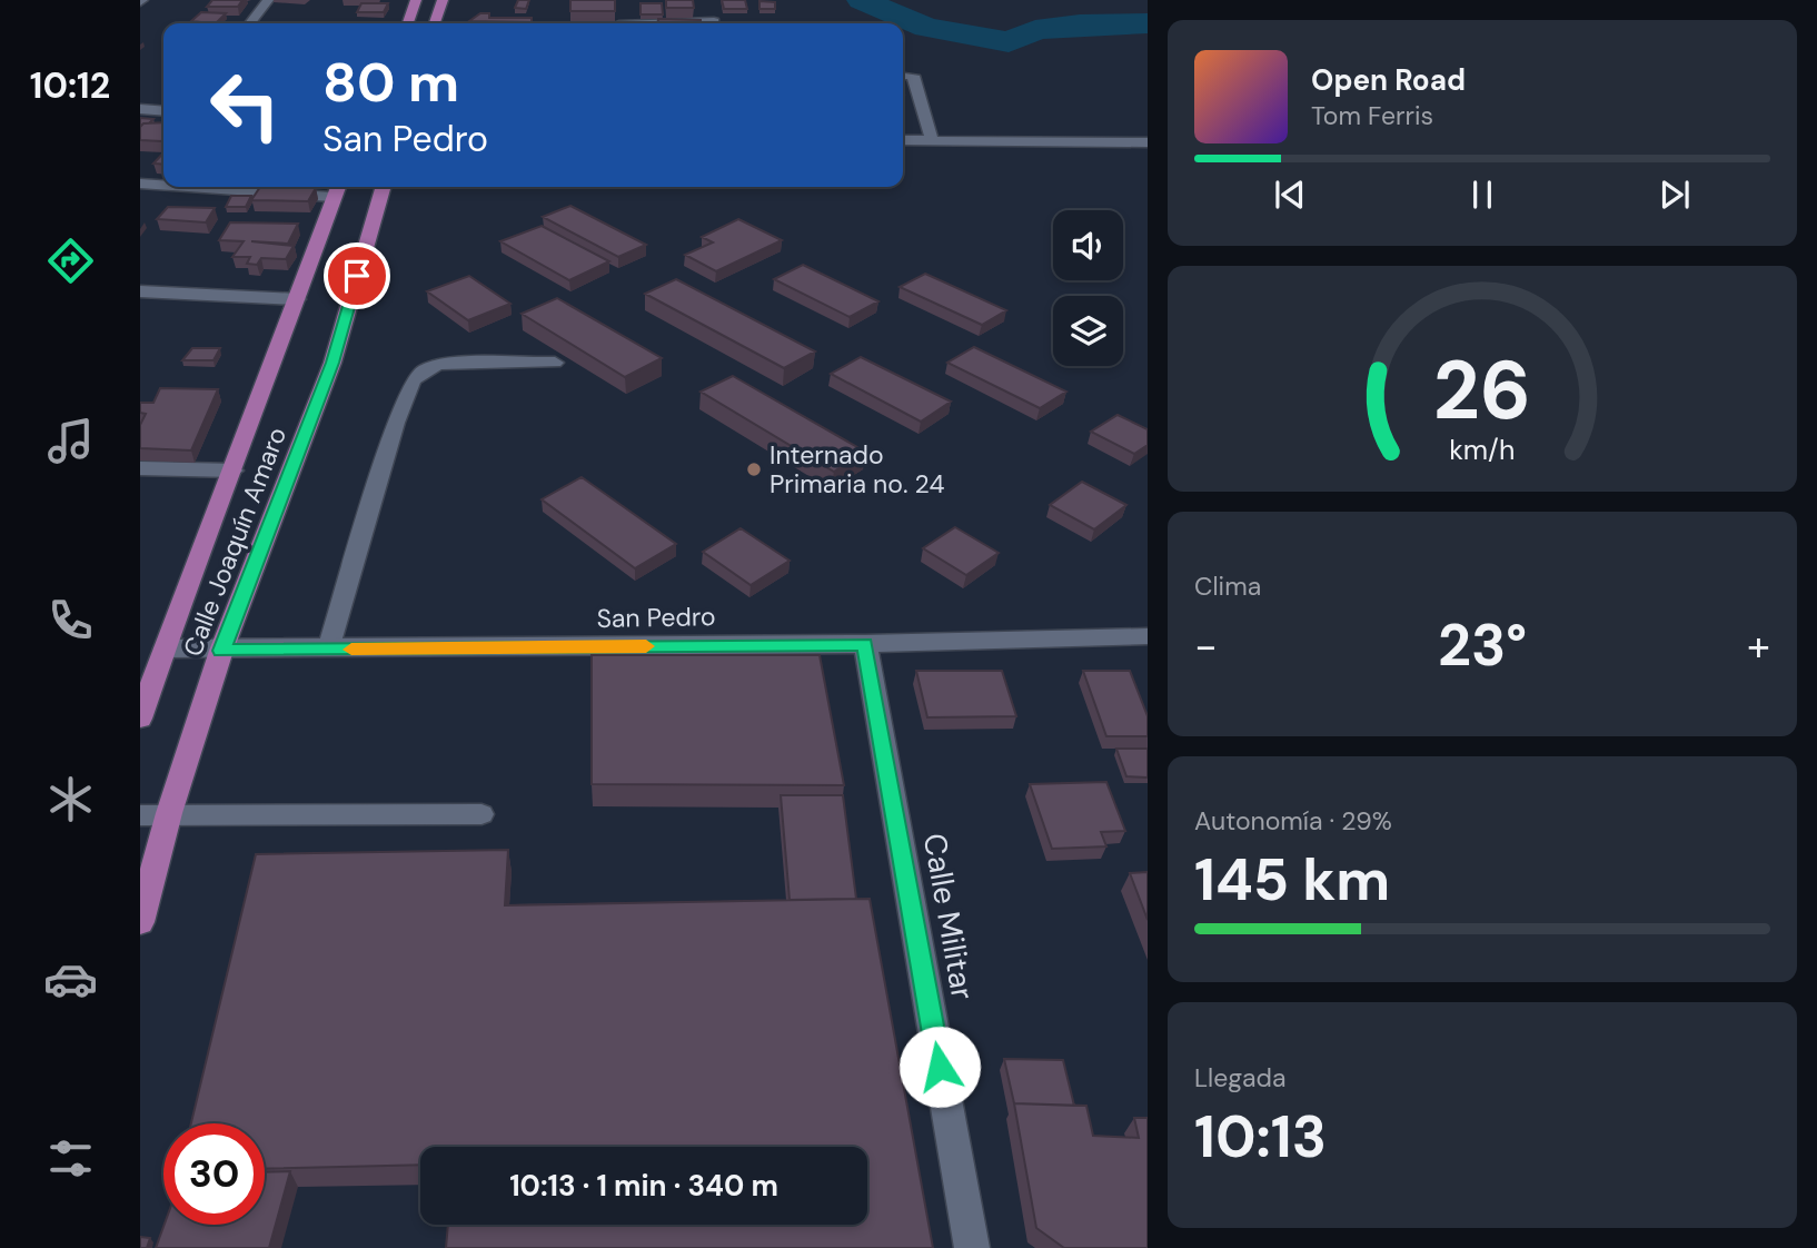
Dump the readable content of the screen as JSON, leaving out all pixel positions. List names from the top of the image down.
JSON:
{
  "streets": {
    "main road": ["Calle Joaquín Amaro"],
    "street": ["San Pedro", "Calle Militar"]
  },
  "crossings": [
    ["Calle Joaquín Amaro", "San Pedro"],
    ["San Pedro", "Calle Militar"]
  ],
  "places": ["Internado Primaria no. 24"],
  "page": {
    "tabs": "10:12",
    "turn": ["80 m", "San Pedro"],
    "song": ["Open Road", "Tom Ferris"],
    "tile": [
      "Clima",
      ["Autonomía · 29%", "145 km"],
      ["Llegada", "10:13"]
    ],
    "heat": ["−", "23°", "+"],
    "limit": "30",
    "trip": "10:13 · 1 min · 340 m",
    "gauge": ["26", "km/h"]
  }
}
